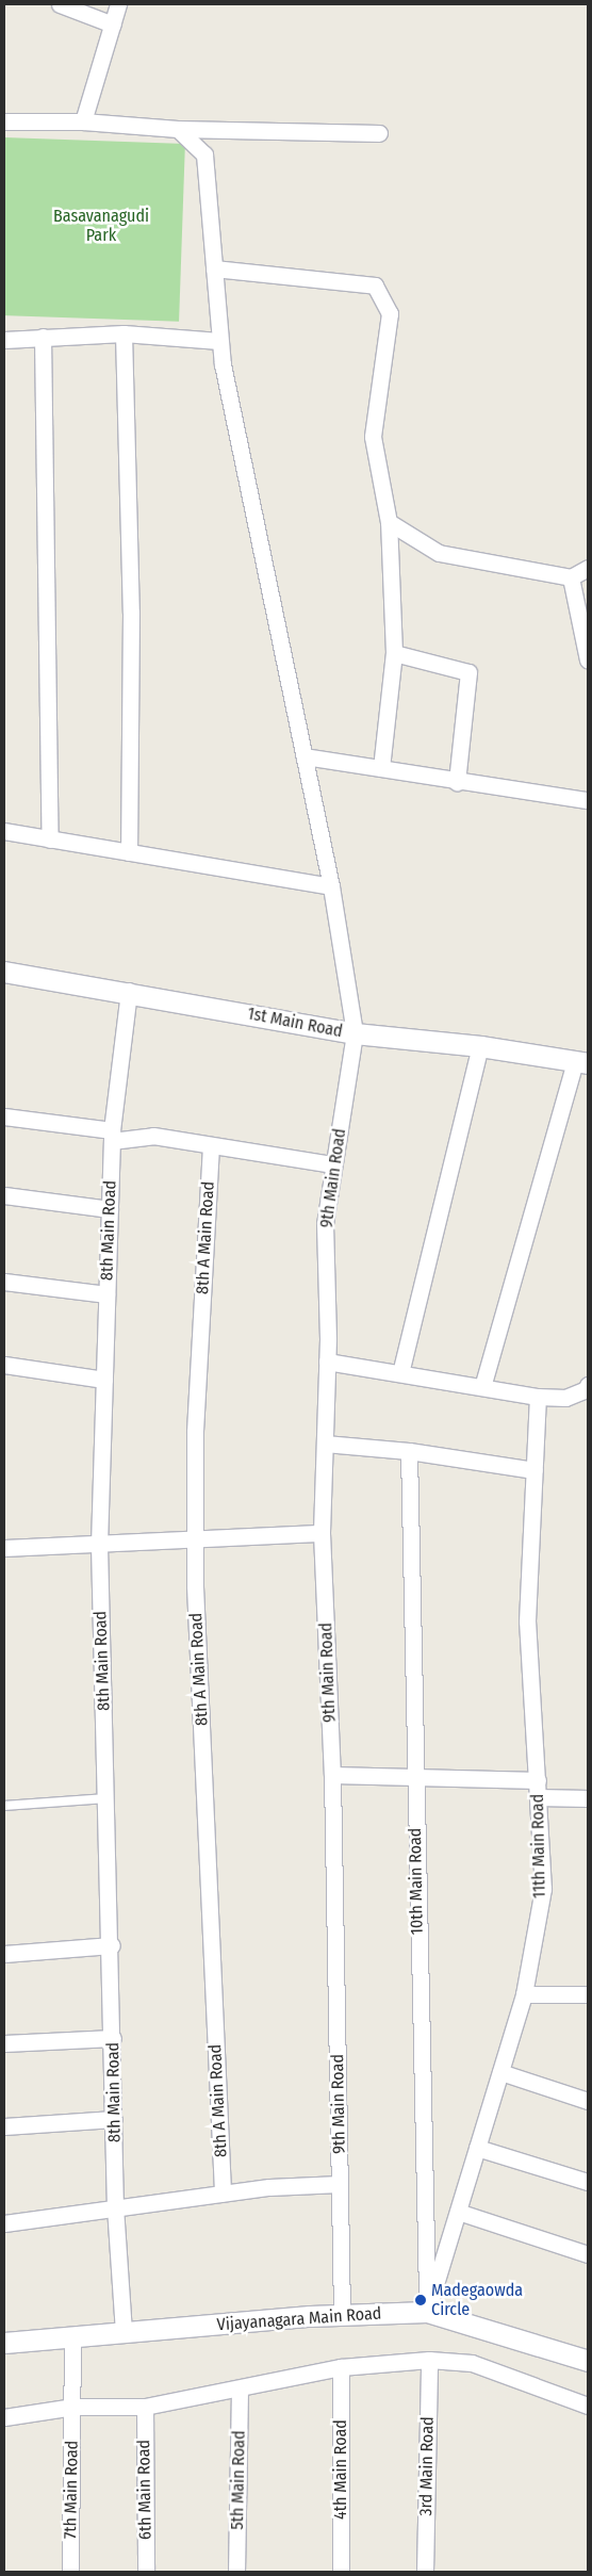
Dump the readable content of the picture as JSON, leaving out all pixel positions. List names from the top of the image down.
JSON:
{
  "streets": {
    "street": [
      "1st Main Road",
      "9th Main Road",
      "8th Main Road",
      "8th A Main Road",
      "11th Main Road",
      "10th Main Road",
      "Vijayanagara Main Road",
      "3rd Main Road",
      "4th Main Road",
      "5th Main Road",
      "7th Main Road",
      "6th Main Road"
    ]
  },
  "crossings": [
    ["1st Main Road", "9th Main Road"],
    ["1st Main Road", "8th Main Road"],
    ["9th Main Road", "Vijayanagara Main Road"],
    ["8th Main Road", "Vijayanagara Main Road"],
    ["11th Main Road", "10th Main Road"],
    ["11th Main Road", "Vijayanagara Main Road"],
    ["10th Main Road", "Vijayanagara Main Road"],
    ["Vijayanagara Main Road", "7th Main Road"]
  ],
  "parks": ["Basavanagudi Park"],
  "places": ["Madegaowda Circle"]
}
